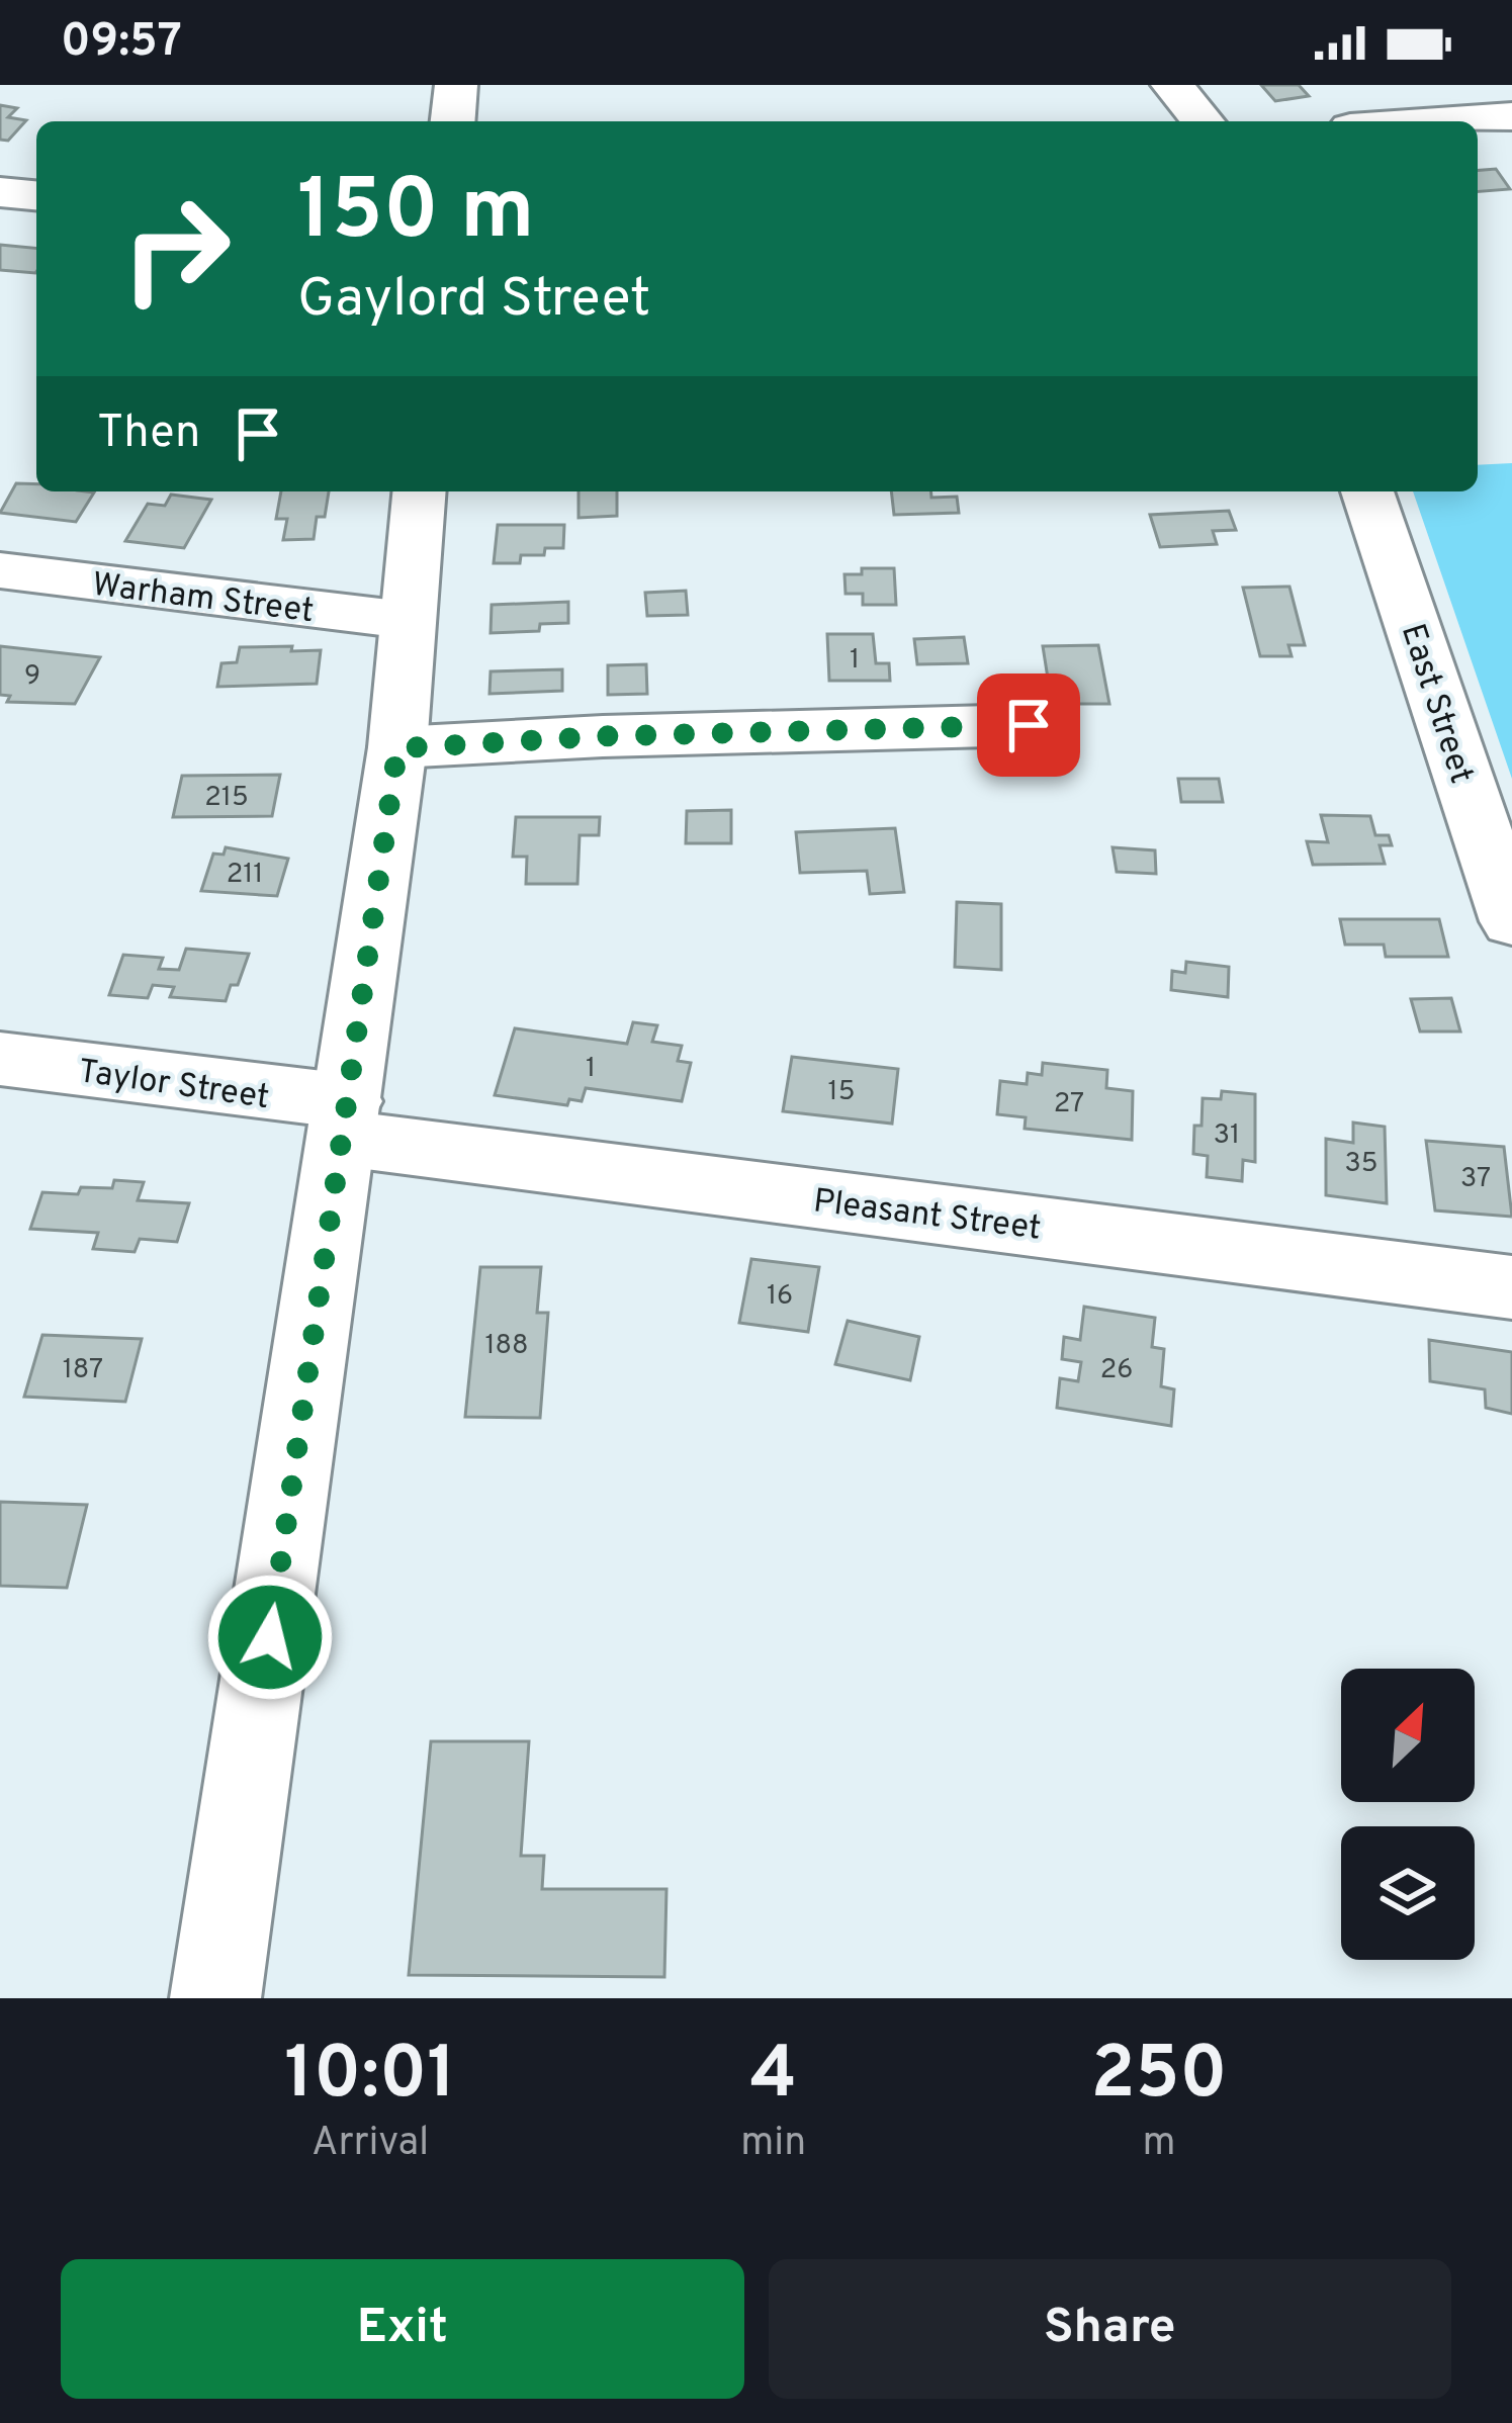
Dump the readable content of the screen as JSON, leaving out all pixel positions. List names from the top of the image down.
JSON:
{
  "streets": {
    "street": [
      "Warham Street",
      "East Street",
      "Taylor Street",
      "Pleasant Street"
    ]
  },
  "crossings": [
    ["Taylor Street", "Pleasant Street"]
  ],
  "house_numbers": [
    "1",
    "9",
    "215",
    "211",
    "1",
    "15",
    "27",
    "31",
    "35",
    "37",
    "16",
    "188",
    "187",
    "26"
  ],
  "north": "top right",
  "page": {
    "status": "09:57",
    "turn": ["150 m", "Gaylord Street"],
    "then": "Then",
    "eta": [
      "10:01",
      "Arrival",
      "4",
      "min",
      "250",
      "m"
    ],
    "buttons": ["Exit", "Share"]
  }
}
